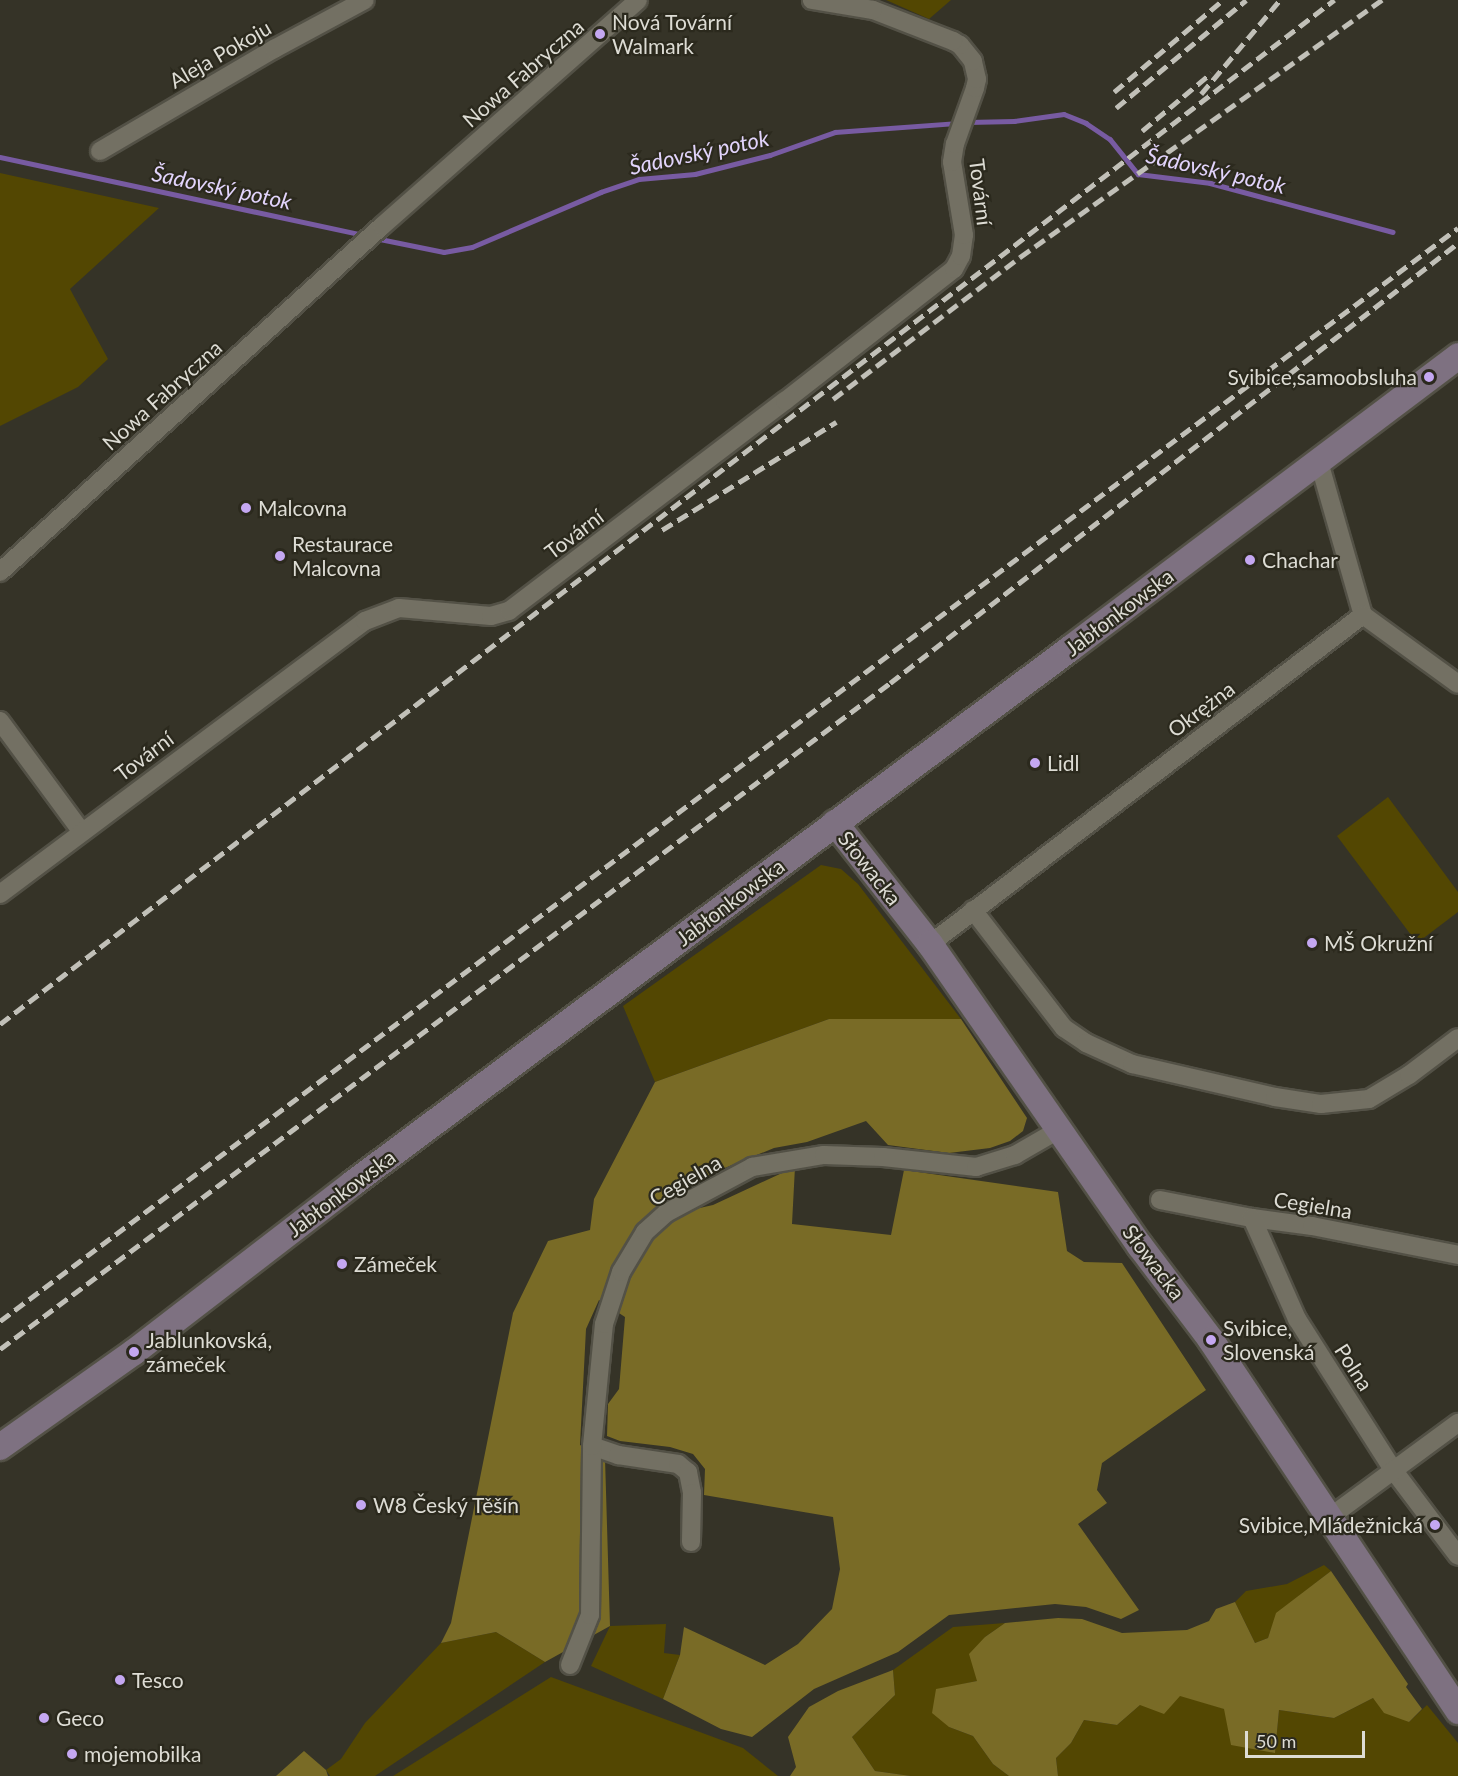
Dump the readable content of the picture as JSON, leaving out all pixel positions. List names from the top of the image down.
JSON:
{
  "streets": {
    "main road": ["Jabłonkowska", "Słowacka"],
    "street": [
      "Aleja Pokoju",
      "Nowa Fabryczna",
      "Tovární",
      "Okrężna",
      "Cegielna",
      "Polna"
    ]
  },
  "crossings": [
    ["Jabłonkowska", "Słowacka"],
    ["Okrężna", "Słowacka"],
    ["Słowacka", "Cegielna"],
    ["Cegielna", "Polna"]
  ],
  "water": ["Šadovský potok"],
  "places": [
    "Nová Tovární Walmark",
    "Svibice,samoobsluha",
    "Malcovna",
    "Restaurace Malcovna",
    "Chachar",
    "Lidl",
    "MŠ Okružní",
    "Zámeček",
    "Svibice, Slovenská",
    "Jablunkovská, zámeček",
    "W8 Český Těšín",
    "Svibice,Mládežnická",
    "Tesco",
    "Geco",
    "mojemobilka"
  ],
  "scale_bar": "50 m"
}
